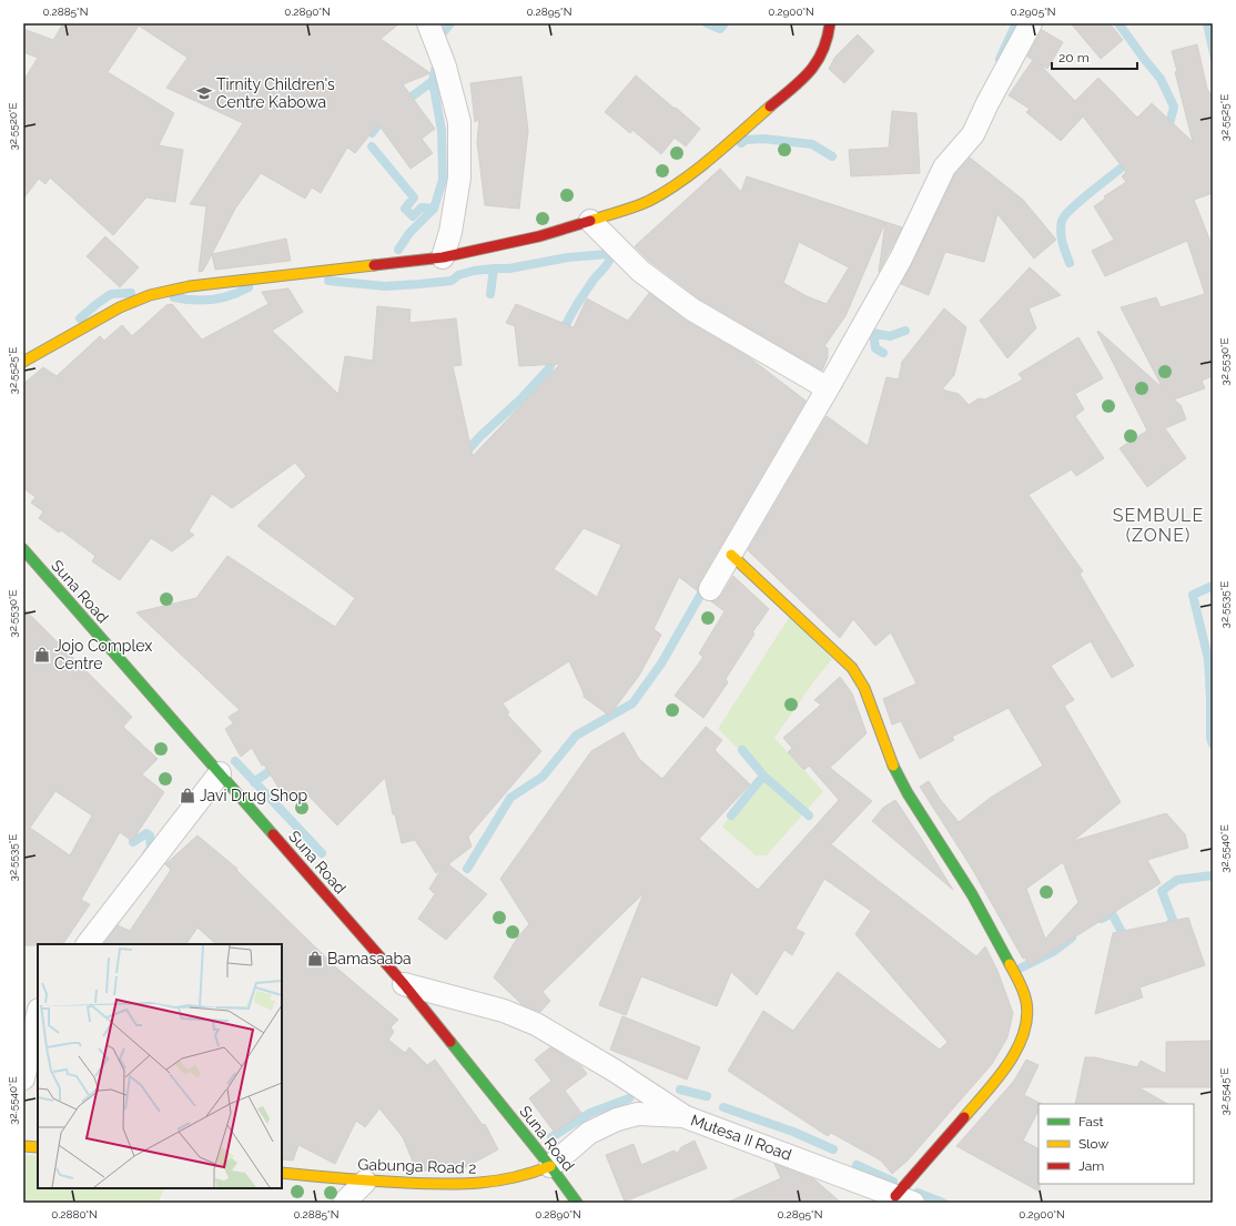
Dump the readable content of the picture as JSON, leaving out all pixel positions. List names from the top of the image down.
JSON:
{
  "streets": {
    "street": ["Suna Road", "Mutesa II Road", "Gabunga Road 2"]
  },
  "crossings": [
    ["Suna Road", "Mutesa II Road"],
    ["Suna Road", "Gabunga Road 2"],
    ["Mutesa II Road", "Gabunga Road 2"]
  ],
  "districts": ["SEMBULE (ZONE)"],
  "places": {
    "school or university": ["Tirnity Children's Centre Kabowa"],
    "shop": ["Jojo Complex Centre", "Javi Drug Shop", "Bamasaaba"]
  },
  "legend": ["Fast", "Slow", "Jam"],
  "scale_bar": "20 m",
  "coordinates": [
    "0.2885°N",
    "0.2890°N",
    "0.2895°N",
    "0.2900°N",
    "0.2905°N",
    "32.5525°E",
    "32.5520°E",
    "32.5530°E",
    "32.5535°E",
    "32.5540°E",
    "32.5545°E",
    "0.2880°N"
  ]
}
